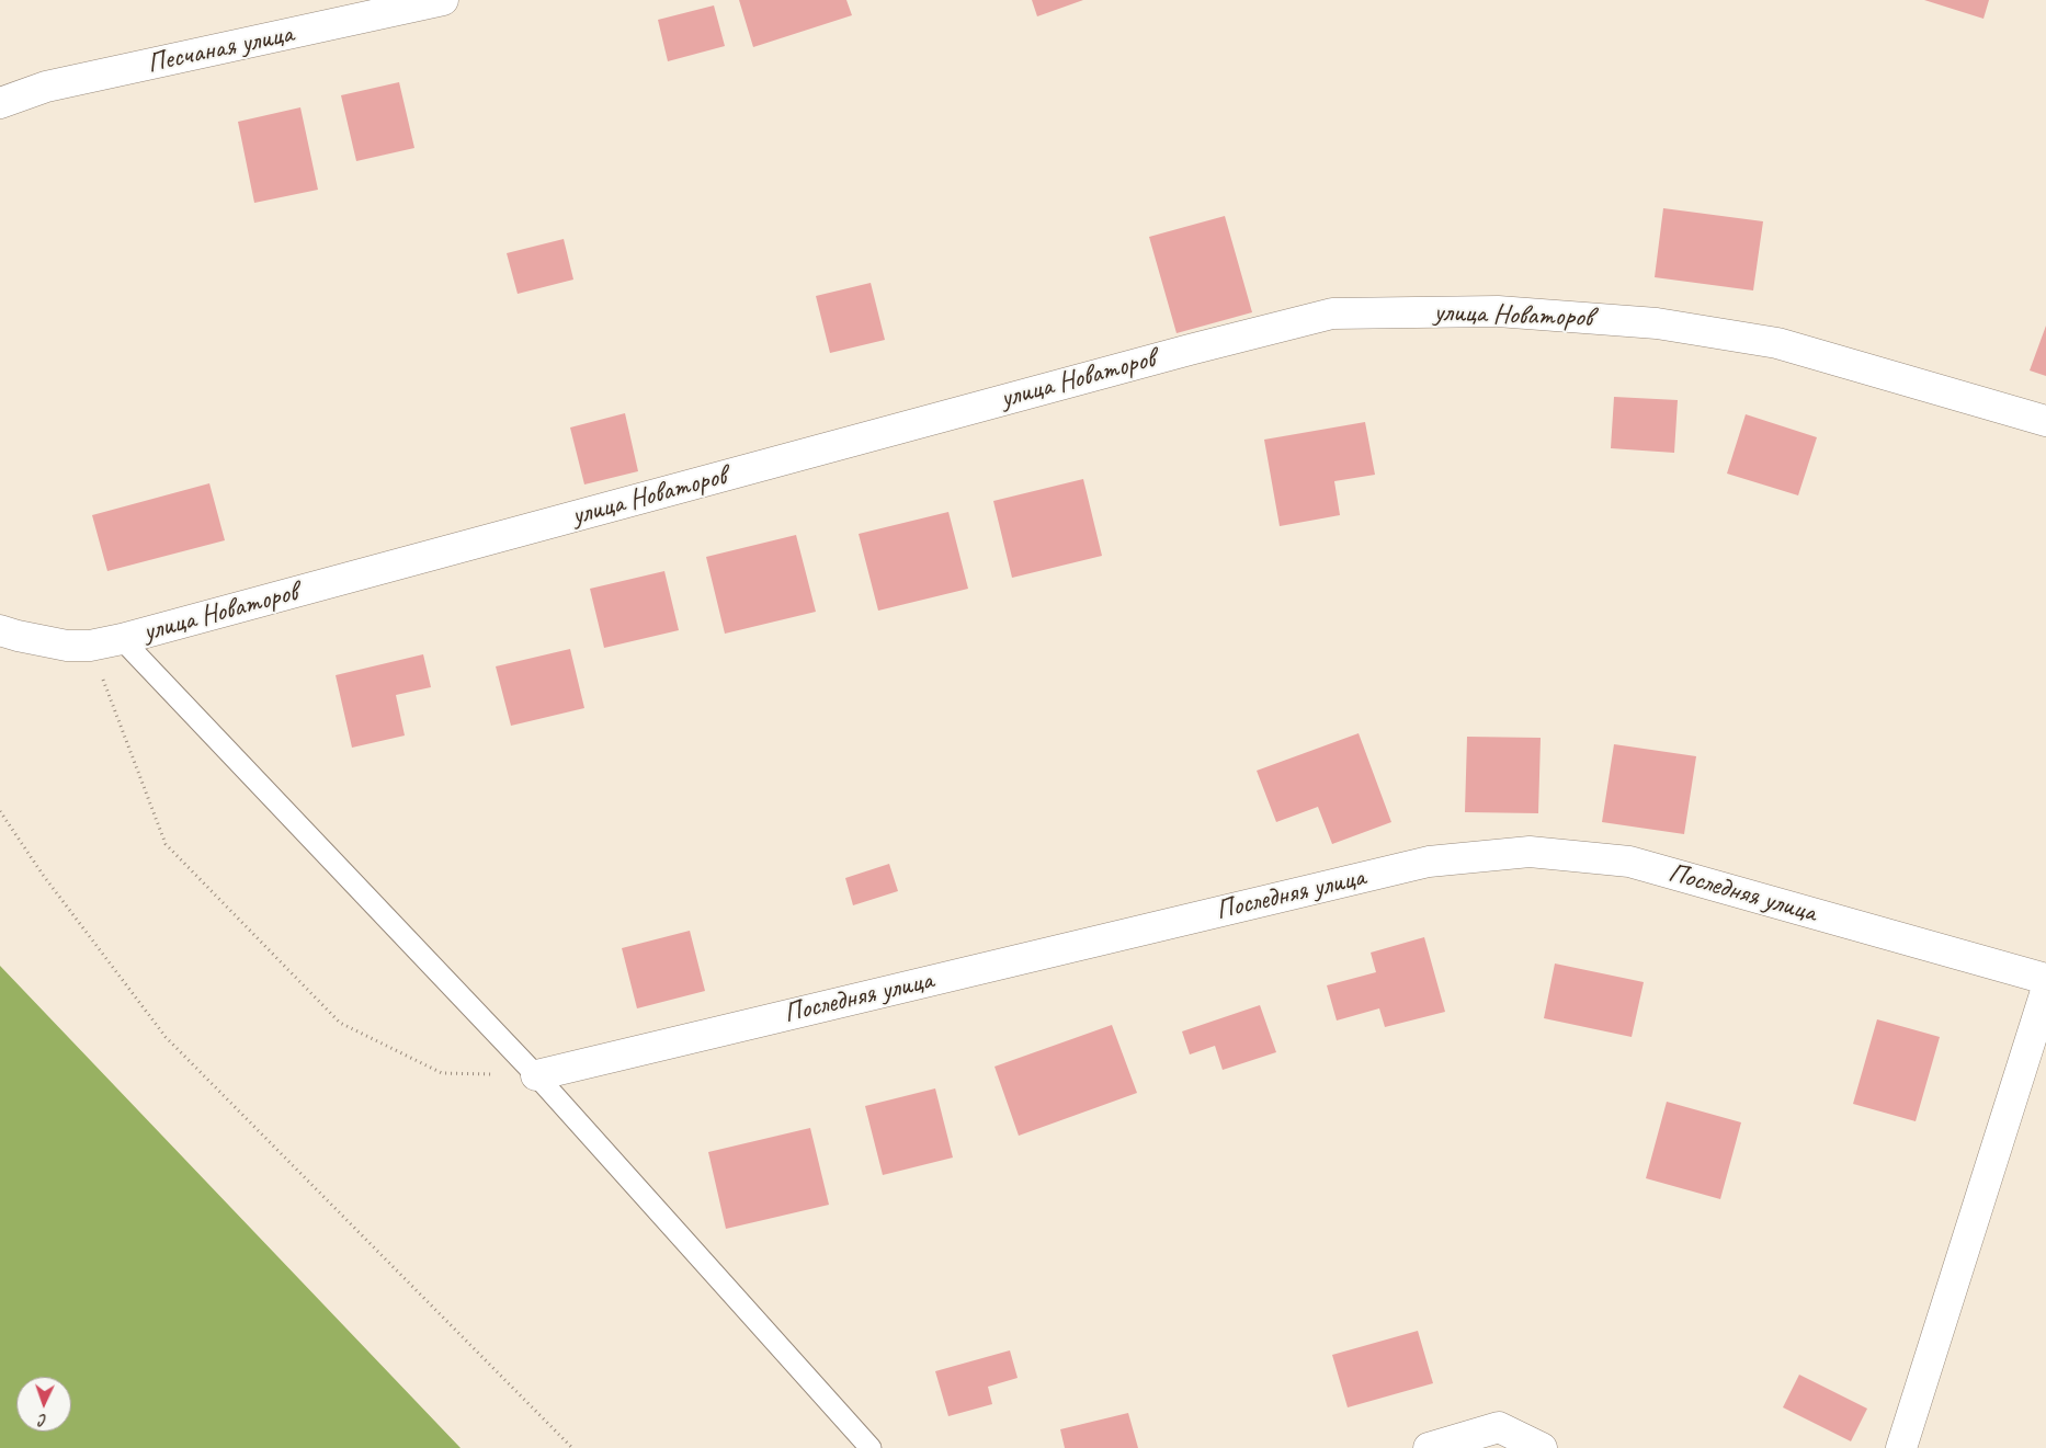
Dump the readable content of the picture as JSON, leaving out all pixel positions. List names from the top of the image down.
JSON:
{
  "streets": {
    "street": ["Песчаная улица", "улица Новаторов", "Последняя улица"]
  },
  "north": "bottom"
}
